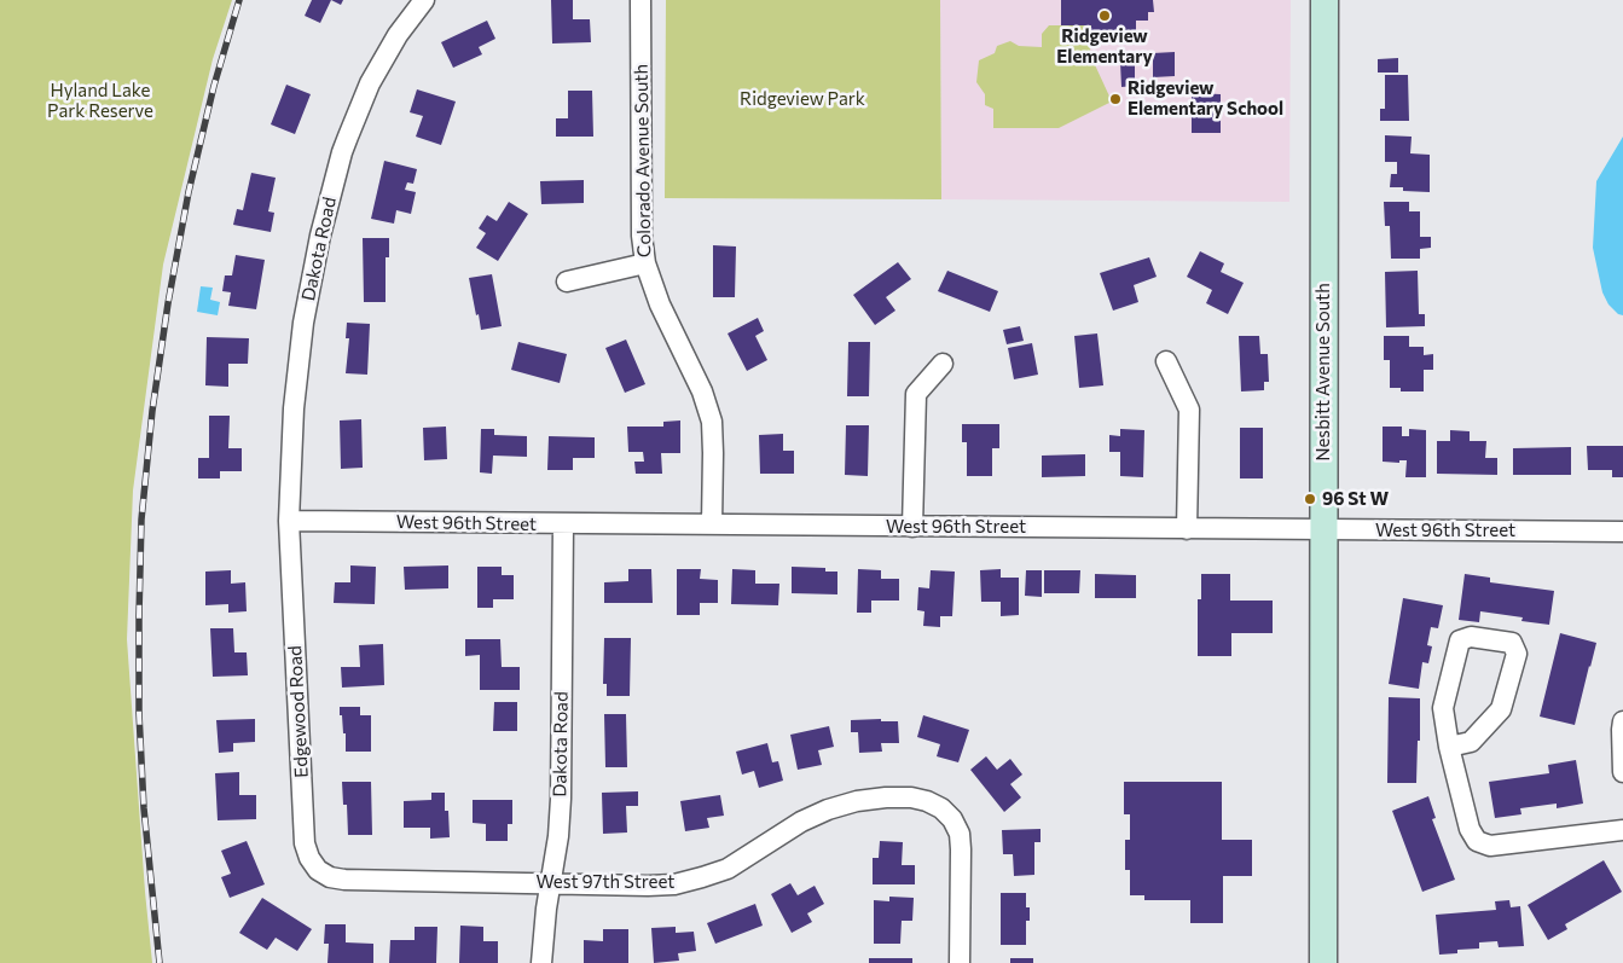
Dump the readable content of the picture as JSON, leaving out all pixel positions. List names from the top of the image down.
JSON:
{
  "streets": {
    "street": [
      "Colorado Avenue South",
      "Dakota Road",
      "Nesbitt Avenue South",
      "West 96th Street",
      "Edgewood Road",
      "West 97th Street"
    ]
  },
  "crossings": [
    ["Colorado Avenue South", "West 96th Street"],
    ["Dakota Road", "West 96th Street"],
    ["Dakota Road", "Edgewood Road"],
    ["Dakota Road", "West 97th Street"],
    ["Nesbitt Avenue South", "West 96th Street"],
    ["West 96th Street", "Edgewood Road"],
    ["Edgewood Road", "West 97th Street"]
  ],
  "parks": ["Hyland Lake Park Reserve", "Ridgeview Park"],
  "places": ["Ridgeview Elementary", "Ridgeview Elementary School", "96 St W"]
}
